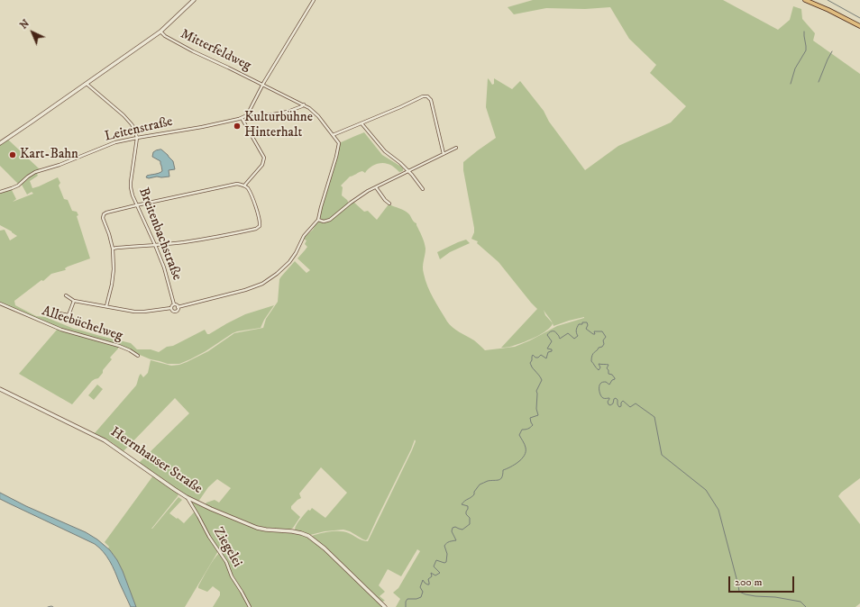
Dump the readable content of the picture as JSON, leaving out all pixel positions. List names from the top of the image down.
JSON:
{
  "streets": {
    "street": [
      "Mitterfeldweg",
      "Leitenstraße",
      "Breitenbachstraße",
      "Alleebüchelweg",
      "Herrnhauser Straße",
      "Ziegelei"
    ]
  },
  "crossings": [
    ["Leitenstraße", "Breitenbachstraße"],
    ["Herrnhauser Straße", "Ziegelei"]
  ],
  "places": ["Kulturbühne Hinterhalt", "Kart-Bahn"],
  "scale_bar": "200 m",
  "north": "top left"
}
